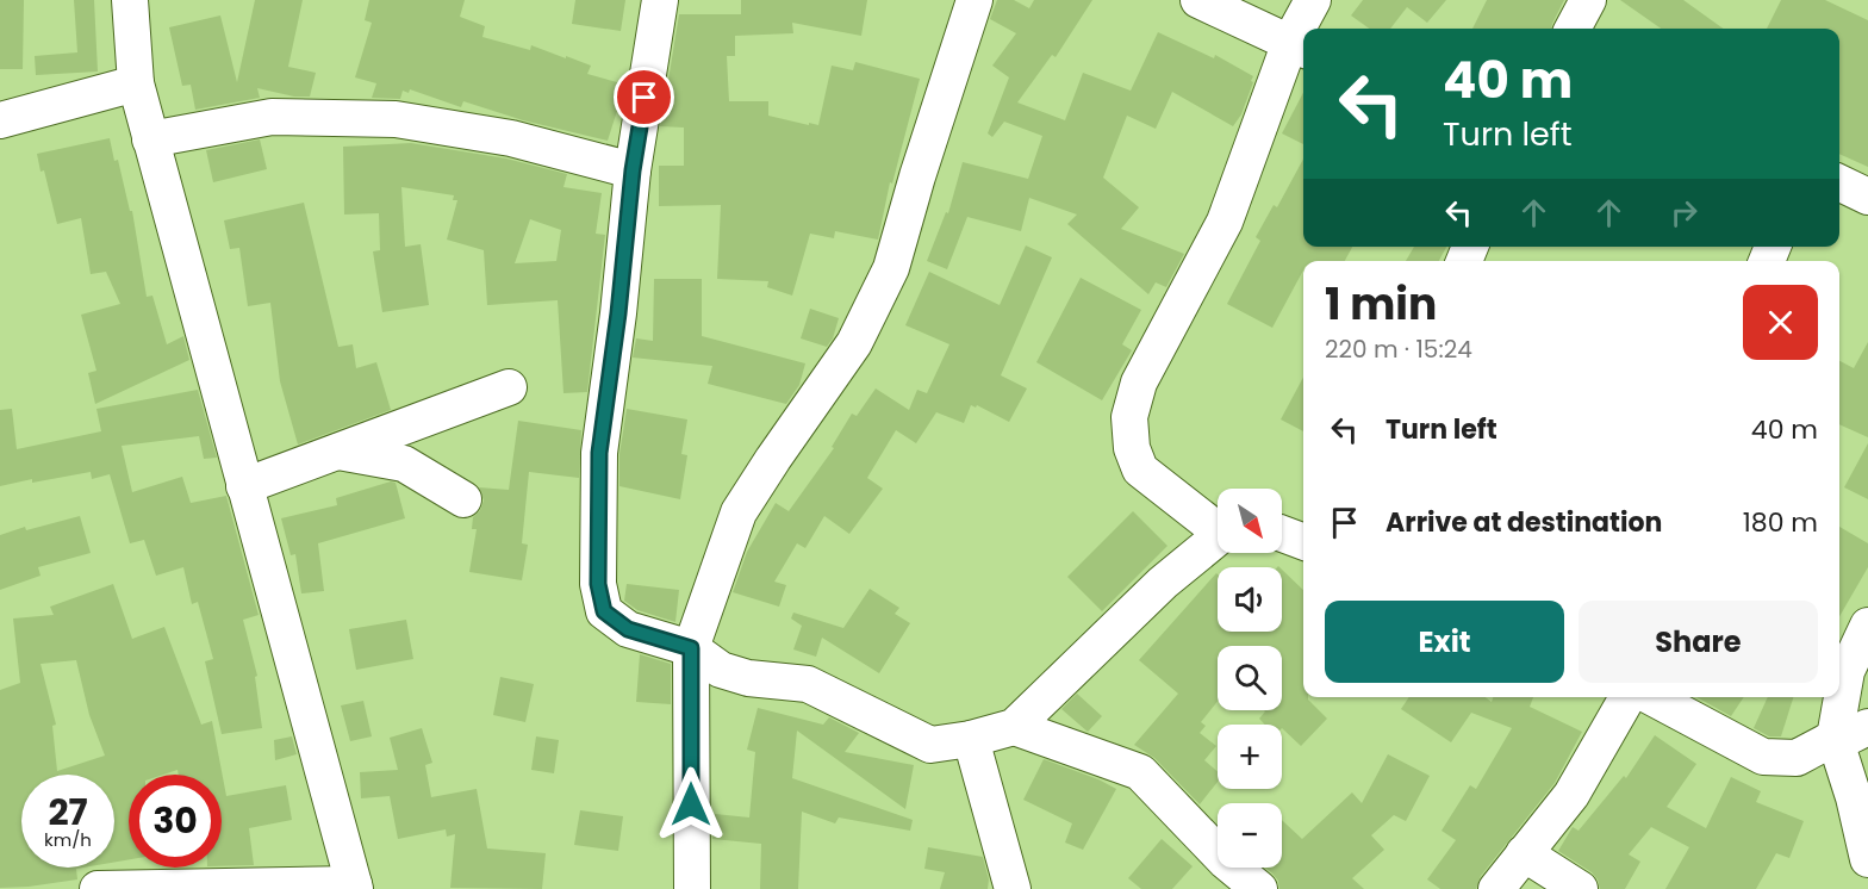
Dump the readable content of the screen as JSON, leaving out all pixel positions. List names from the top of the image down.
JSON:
{
  "north": "bottom right",
  "page": {
    "turn": ["40 m", "Turn left"],
    "heading": ["1 min", "220 m · 15:24"],
    "list": [
      {
        "name": "Turn left",
        "value": "40 m"
      },
      {
        "name": "Arrive at destination",
        "value": "180 m"
      }
    ],
    "map_buttons": ["+", "−"],
    "buttons": ["Exit", "Share"],
    "speed": "27 km/h",
    "limit": "30"
  }
}
